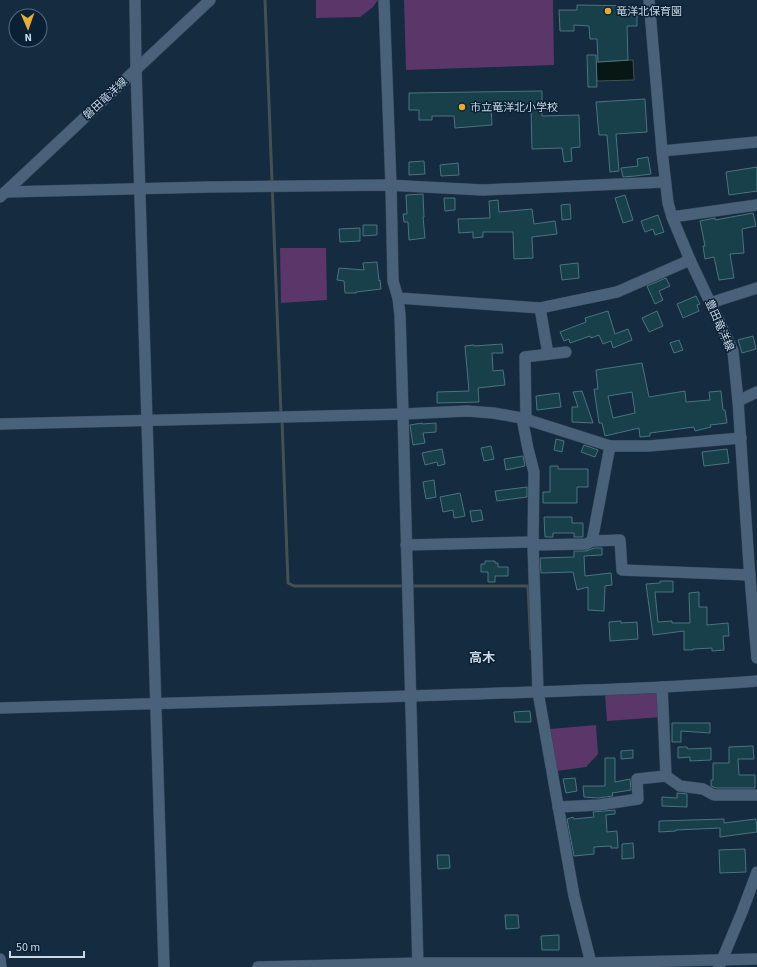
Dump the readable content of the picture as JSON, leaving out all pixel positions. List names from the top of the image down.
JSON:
{
  "streets": {
    "street": ["磐田竜洋線", "豊田竜洋線"]
  },
  "districts": ["高木"],
  "places": ["竜洋北保育園", "市立竜洋北小学校"],
  "scale_bar": "50 m",
  "north": "bottom"
}
